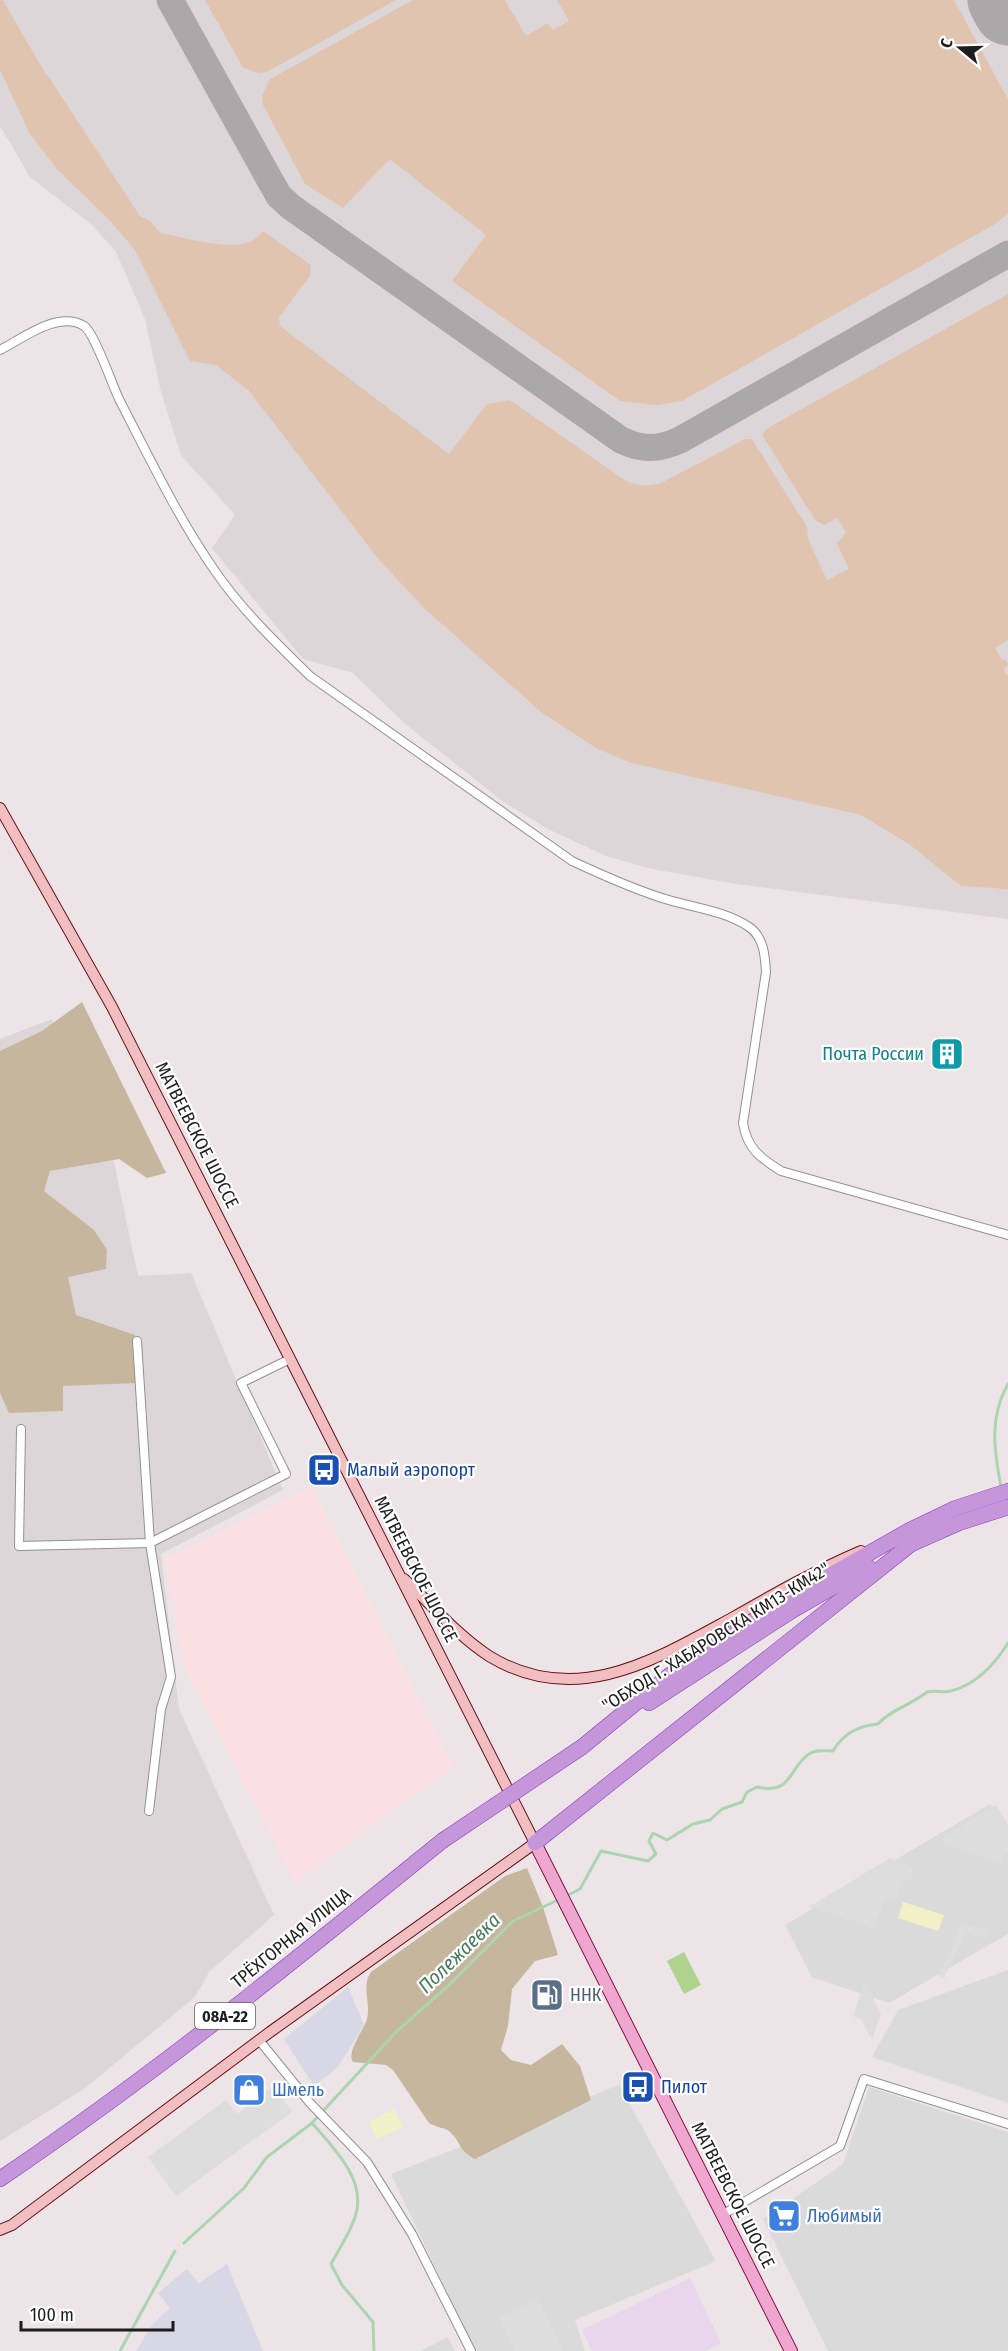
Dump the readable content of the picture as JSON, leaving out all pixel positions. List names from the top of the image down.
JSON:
{
  "streets": {
    "highway": ["\"ОБХОД Г. ХАБАРОВСКА КМ13-КМ42\"", "ТРЁХГОРНАЯ УЛИЦА", "08А-22"],
    "main road": ["МАТВЕЕВСКОЕ ШОССЕ"]
  },
  "crossings": [
    ["\"ОБХОД Г. ХАБАРОВСКА КМ13-КМ42\"", "ТРЁХГОРНАЯ УЛИЦА"]
  ],
  "water": ["Полежаевка"],
  "places": {
    "building": ["Почта России"],
    "bus stop": ["Малый аэропорт", "Пилот"],
    "fuel station": ["ННК"],
    "shop": ["Шмель"],
    "supermarket": ["Любимый"]
  },
  "scale_bar": "100 m",
  "north": "left"
}
